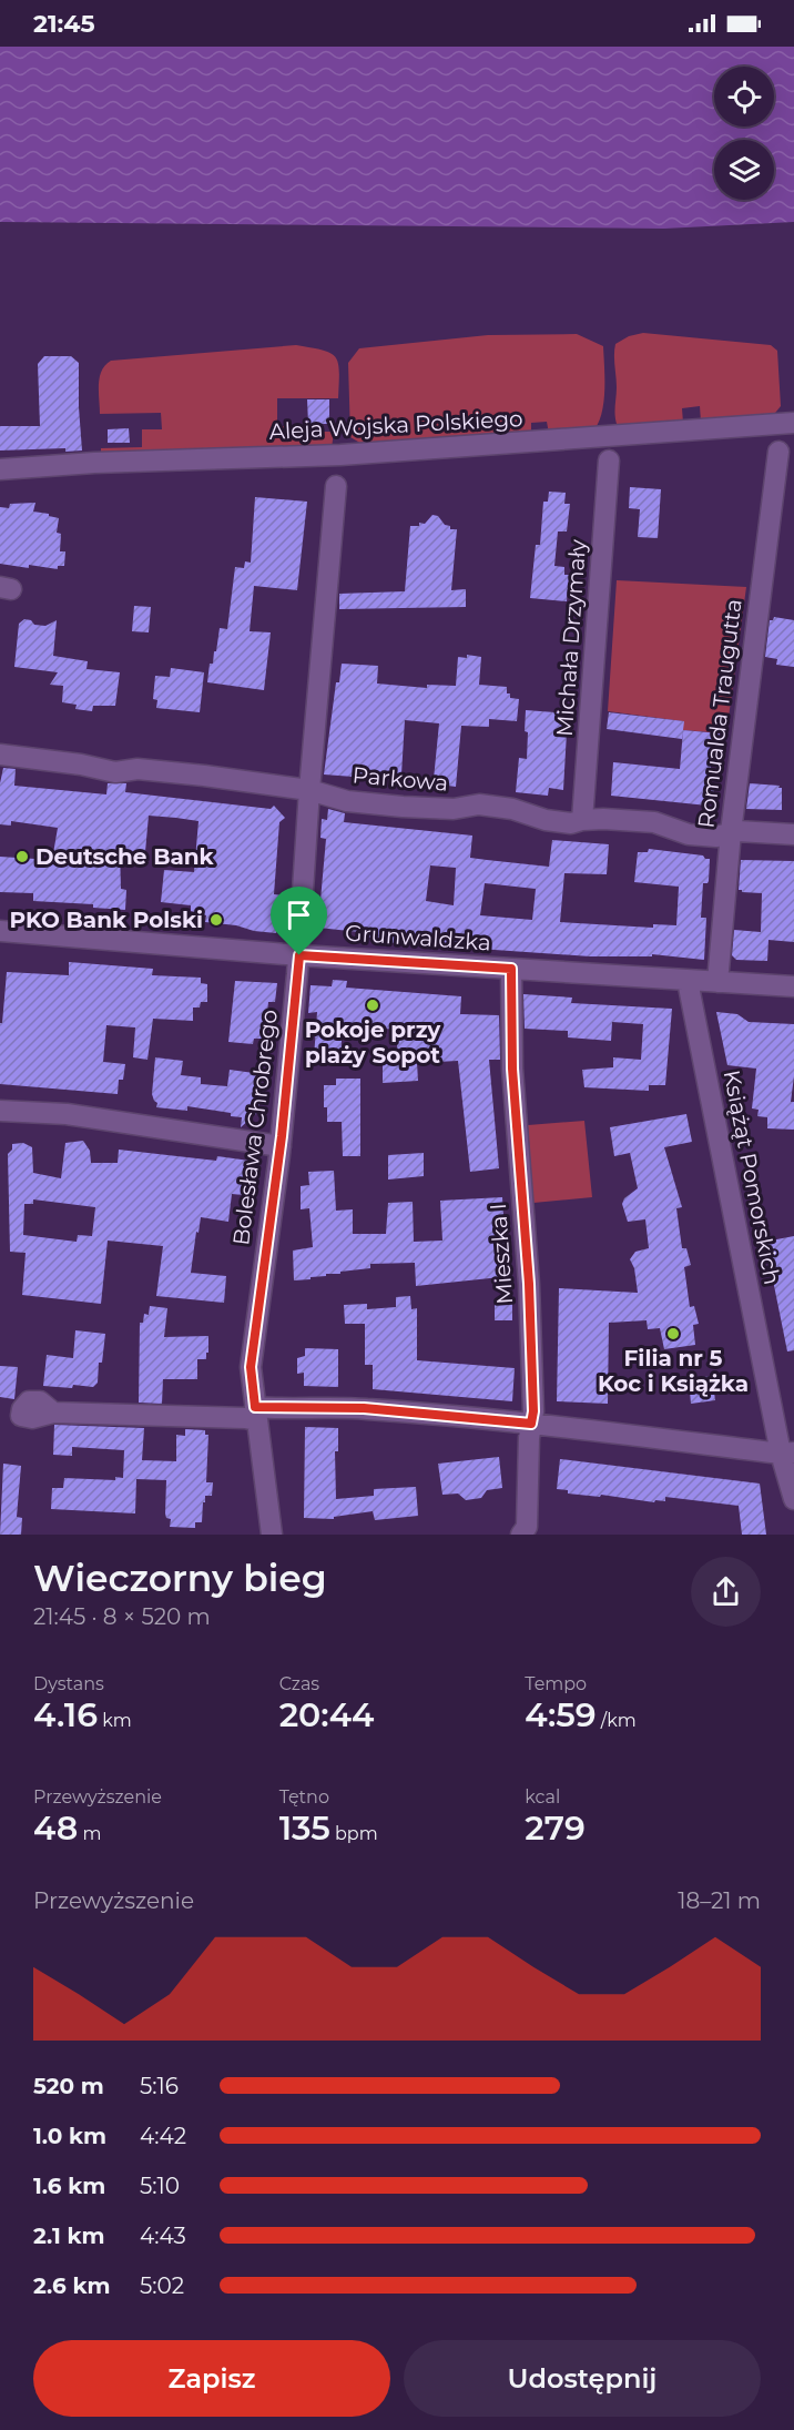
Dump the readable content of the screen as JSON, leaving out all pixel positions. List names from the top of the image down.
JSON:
{
  "streets": {
    "street": [
      "Aleja Wojska Polskiego",
      "Michała Drzymały",
      "Romualda Traugutta",
      "Parkowa",
      "Grunwaldzka",
      "Bolesława Chrobrego",
      "Książąt Pomorskich",
      "Mieszka I"
    ]
  },
  "crossings": [
    ["Michała Drzymały", "Parkowa"],
    ["Romualda Traugutta", "Parkowa"],
    ["Romualda Traugutta", "Grunwaldzka"],
    ["Parkowa", "Bolesława Chrobrego"],
    ["Grunwaldzka", "Bolesława Chrobrego"],
    ["Grunwaldzka", "Książąt Pomorskich"],
    ["Grunwaldzka", "Mieszka I"]
  ],
  "places": [
    "Deutsche Bank",
    "PKO Bank Polski",
    "Pokoje przy plaży Sopot",
    "Filia nr 5 Koc i Książka"
  ],
  "page": {
    "status": "21:45",
    "heading": ["Wieczorny bieg", "21:45 · 8 × 520 m"],
    "stats": [
      ["Dystans", "4.16 km"],
      ["Czas", "20:44"],
      ["Tempo", "4:59 /km"],
      ["Przewyższenie", "48 m"],
      ["Tętno", "135 bpm"],
      ["kcal", "279"]
    ],
    "chart": ["Przewyższenie", "18–21 m"],
    "list": [
      {
        "name": "520 m",
        "note": "5:16"
      },
      {
        "name": "1.0 km",
        "note": "4:42"
      },
      {
        "name": "1.6 km",
        "note": "5:10"
      },
      {
        "name": "2.1 km",
        "note": "4:43"
      },
      {
        "name": "2.6 km",
        "note": "5:02"
      }
    ],
    "buttons": ["Zapisz", "Udostępnij"]
  }
}
